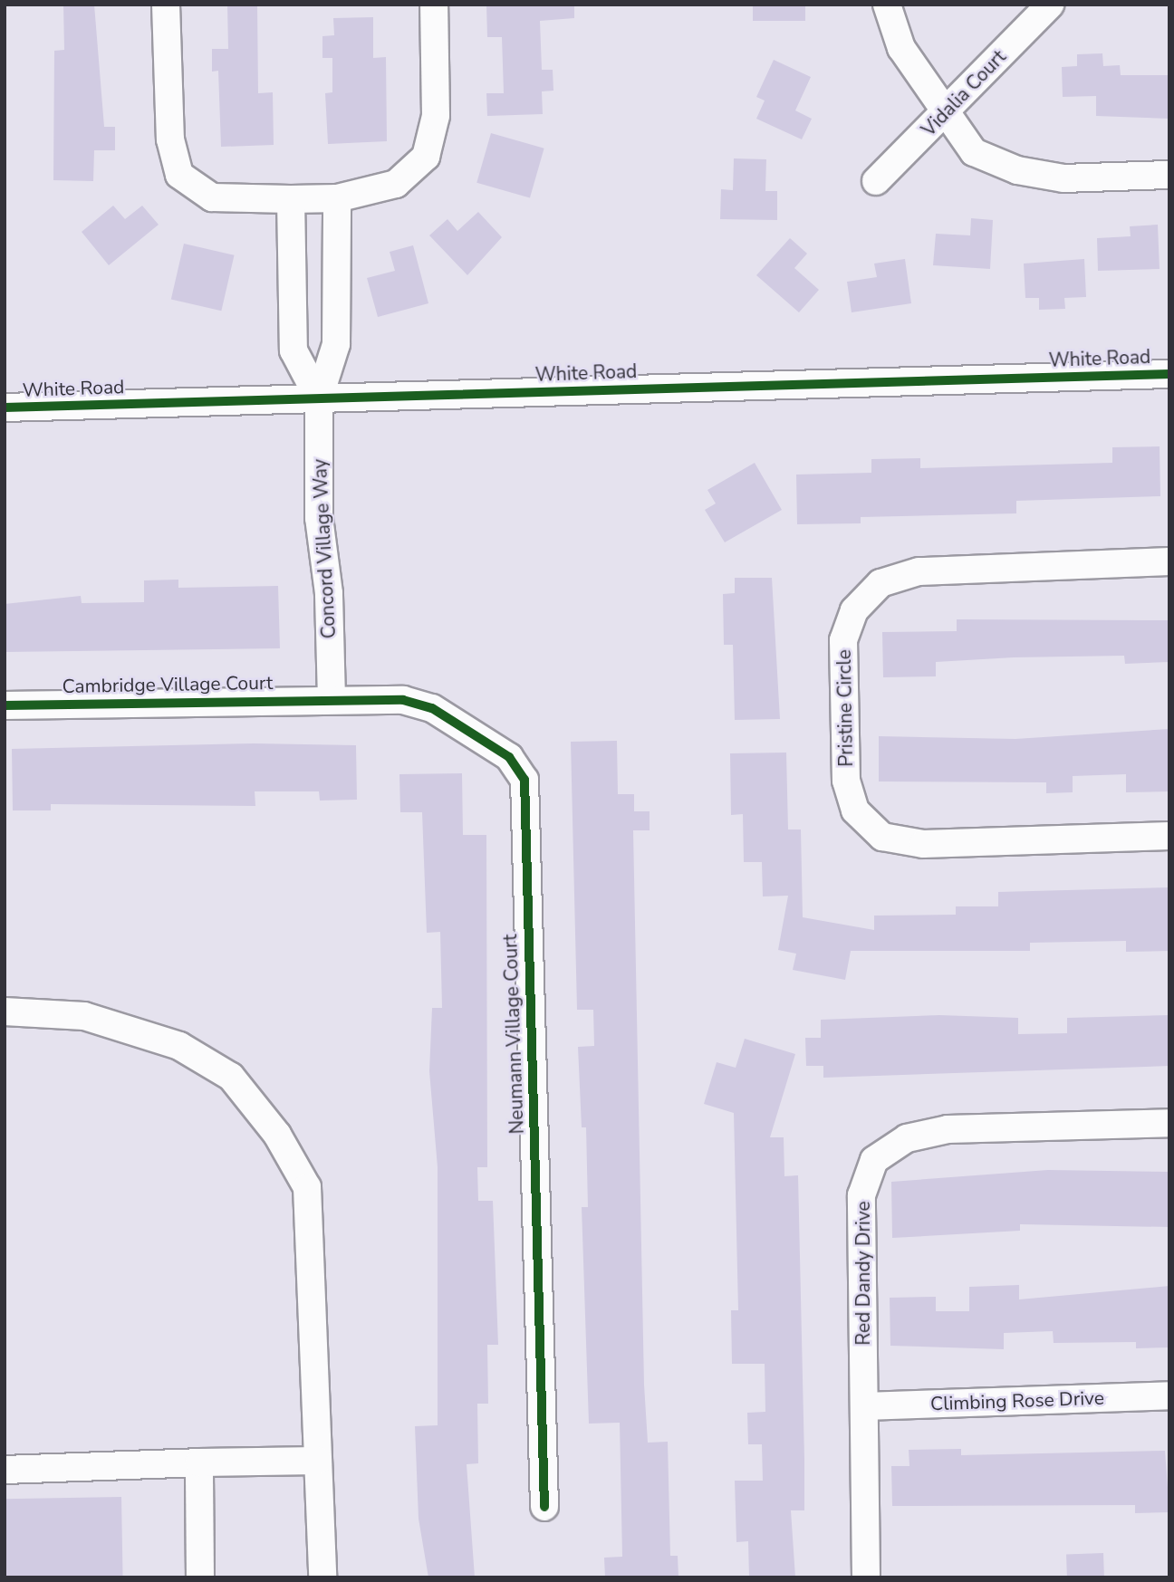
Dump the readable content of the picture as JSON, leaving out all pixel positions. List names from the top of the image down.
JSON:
{
  "streets": {
    "street": [
      "Vidalia Court",
      "White Road",
      "Concord Village Way",
      "Cambridge Village Court",
      "Pristine Circle",
      "Neumann Village Court",
      "Red Dandy Drive",
      "Climbing Rose Drive"
    ]
  },
  "crossings": [
    ["White Road", "Concord Village Way"],
    ["Concord Village Way", "Cambridge Village Court"],
    ["Concord Village Way", "Neumann Village Court"],
    ["Cambridge Village Court", "Neumann Village Court"],
    ["Red Dandy Drive", "Climbing Rose Drive"]
  ]
}
